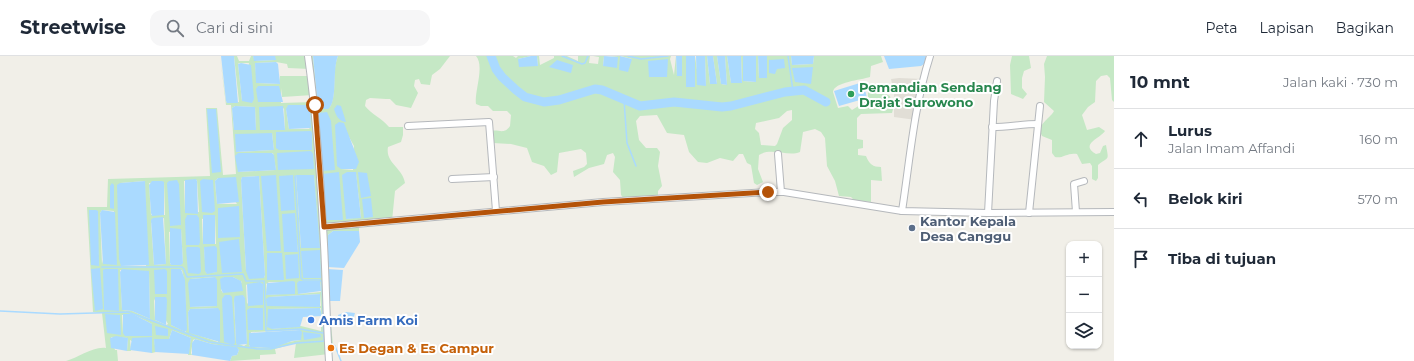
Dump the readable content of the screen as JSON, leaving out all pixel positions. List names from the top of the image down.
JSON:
{
  "places": [
    "Pemandian Sendang Drajat Surowono",
    "Kantor Kepala Desa Canggu",
    "Amis Farm Koi",
    "Es Degan & Es Campur"
  ],
  "page": {
    "header": "Streetwise",
    "search": "Cari di sini",
    "nav": ["Peta", "Lapisan", "Bagikan"],
    "heading": ["10 mnt", "Jalan kaki · 730 m"],
    "list": [
      ["Lurus", "Jalan Imam Affandi", "160 m"],
      ["Belok kiri", "570 m"],
      "Tiba di tujuan"
    ],
    "map_buttons": ["+", "−"]
  }
}
